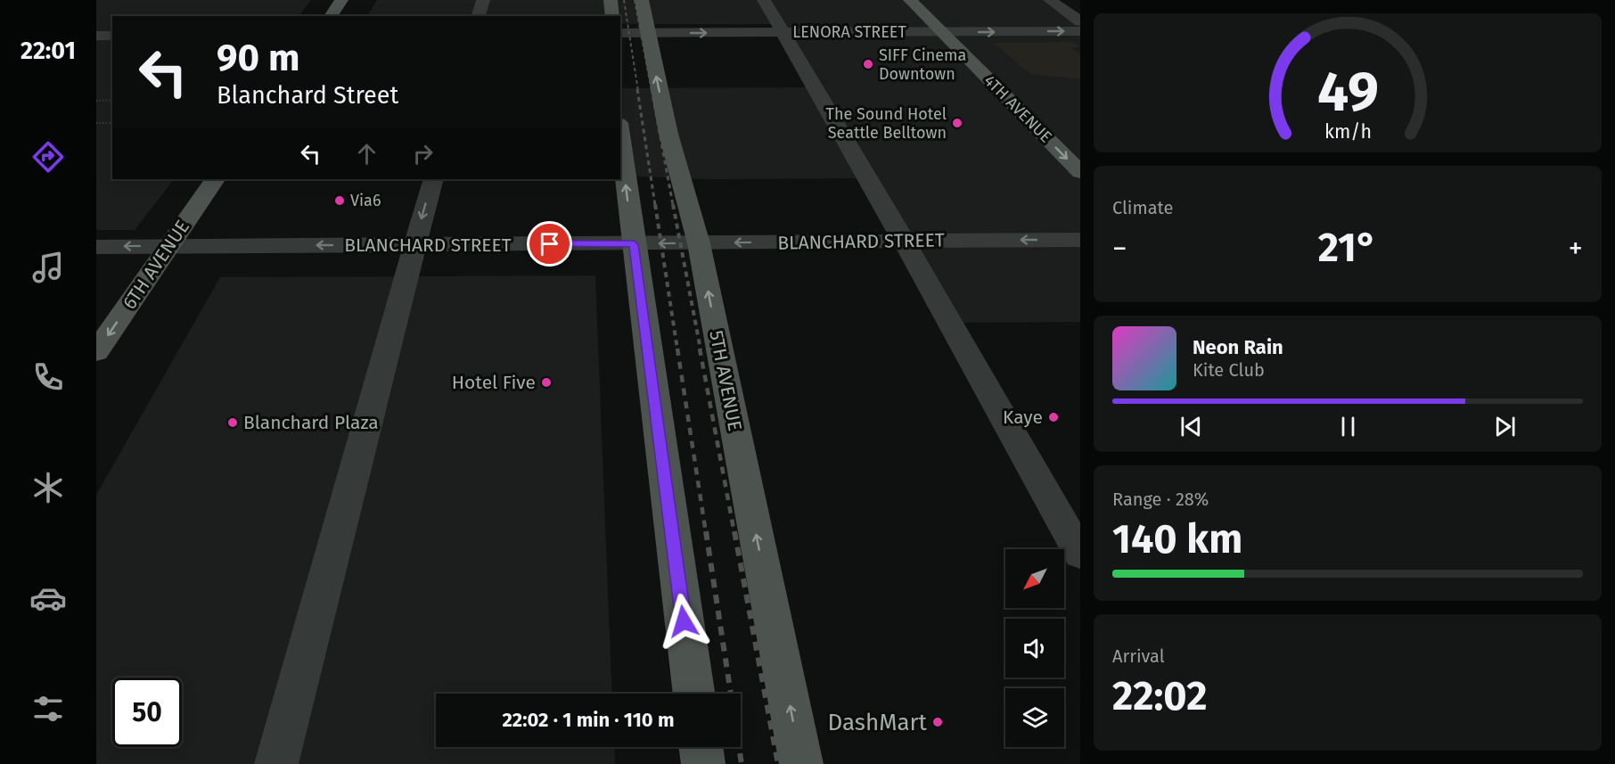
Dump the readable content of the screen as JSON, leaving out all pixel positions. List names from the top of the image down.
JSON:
{
  "streets": {
    "main road": ["4TH AVENUE", "6TH AVENUE", "5TH AVENUE"],
    "street": ["LENORA STREET", "BLANCHARD STREET"]
  },
  "crossings": [
    ["LENORA STREET", "4TH AVENUE"],
    ["LENORA STREET", "5TH AVENUE"],
    ["BLANCHARD STREET", "6TH AVENUE"],
    ["BLANCHARD STREET", "5TH AVENUE"]
  ],
  "one_way": [
    "LENORA STREET",
    "4TH AVENUE",
    "BLANCHARD STREET",
    "6TH AVENUE"
  ],
  "places": [
    "SIFF Cinema Downtown",
    "The Sound Hotel Seattle Belltown",
    "Via6",
    "Hotel Five",
    "Kaye",
    "Blanchard Plaza",
    "DashMart"
  ],
  "north": "bottom left",
  "page": {
    "tabs": "22:01",
    "turn": ["90 m", "Blanchard Street"],
    "tile": [
      "Climate",
      ["Range · 28%", "140 km"],
      ["Arrival", "22:02"]
    ],
    "heat": ["−", "21°", "+"],
    "song": ["Neon Rain", "Kite Club"],
    "limit": "50",
    "trip": "22:02 · 1 min · 110 m",
    "gauge": ["49", "km/h"]
  }
}
